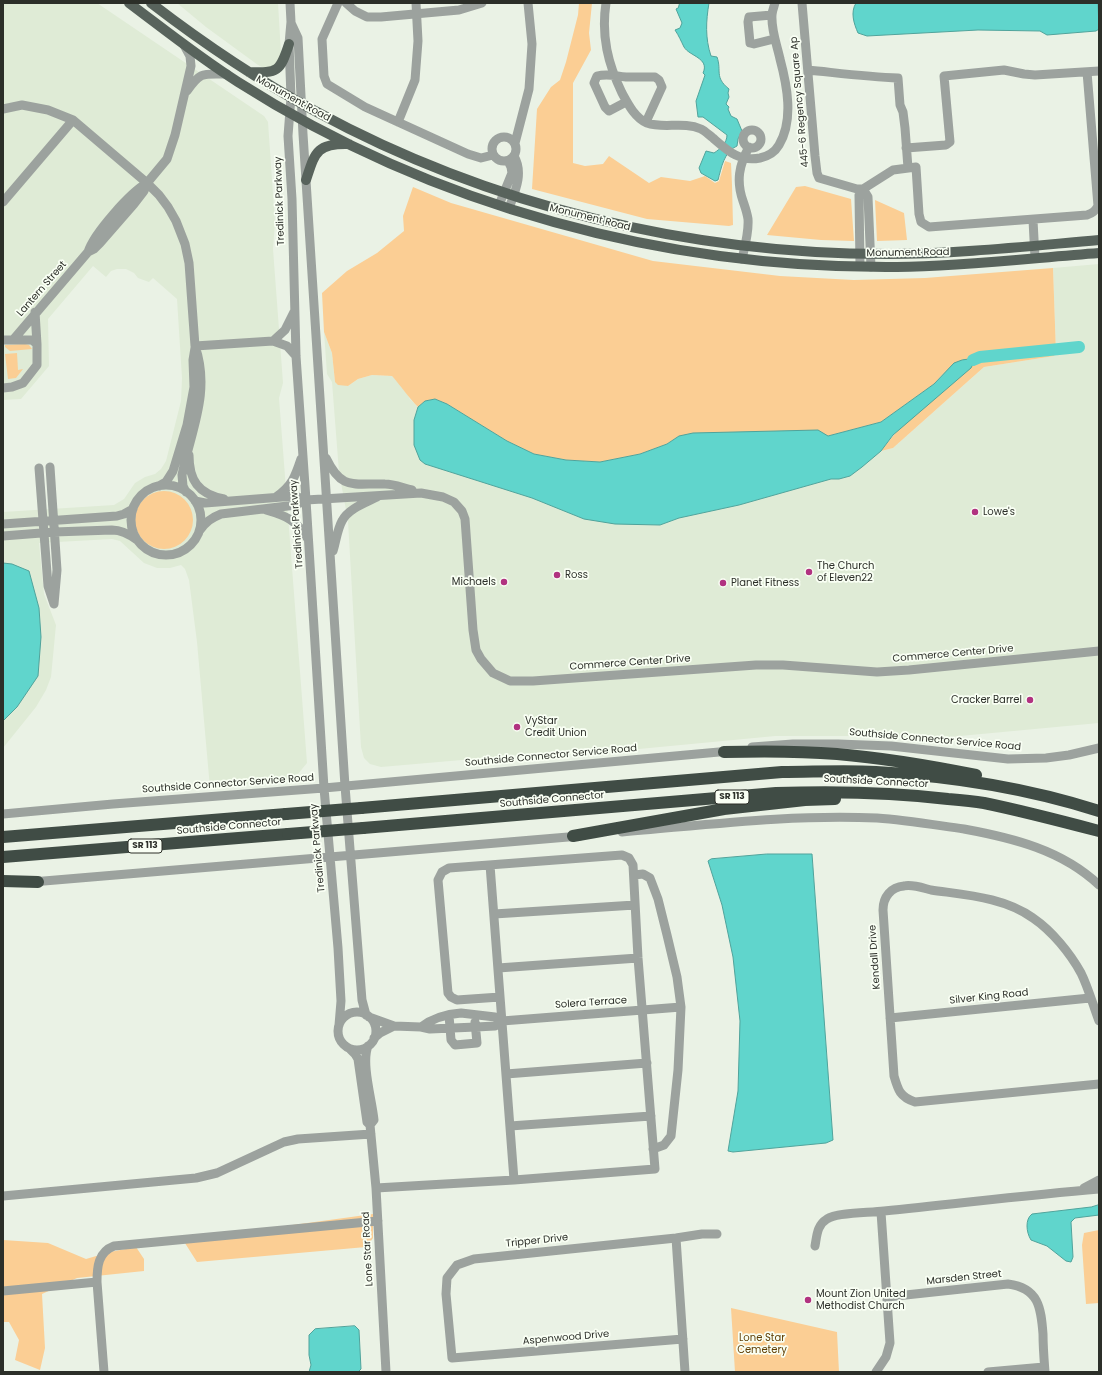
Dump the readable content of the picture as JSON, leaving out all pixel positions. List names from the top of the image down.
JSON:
{
  "streets": {
    "highway": ["Southside Connector", "SR 113"],
    "main road": ["Monument Road"],
    "street": [
      "445-6 Regency Square Ap",
      "Tredinick Parkway",
      "Lantern Street",
      "Commerce Center Drive",
      "Southside Connector Service Road",
      "Kendall Drive",
      "Silver King Road",
      "Solera Terrace",
      "Tripper Drive",
      "Lone Star Road",
      "Marsden Street",
      "Aspenwood Drive"
    ]
  },
  "crossings": [
    ["Monument Road", "Tredinick Parkway"],
    ["Monument Road", "Lantern Street"],
    ["Tredinick Parkway", "Commerce Center Drive"],
    ["Tredinick Parkway", "Southside Connector Service Road"],
    ["Tredinick Parkway", "Solera Terrace"],
    ["Tredinick Parkway", "Lone Star Road"],
    ["Kendall Drive", "Silver King Road"],
    ["Solera Terrace", "Lone Star Road"],
    ["Tripper Drive", "Aspenwood Drive"]
  ],
  "parks": ["Lone Star Cemetery"],
  "places": [
    "Lowe's",
    "The Church of Eleven22",
    "Ross",
    "Michaels",
    "Planet Fitness",
    "Cracker Barrel",
    "VyStar Credit Union",
    "Mount Zion United Methodist Church"
  ]
}
